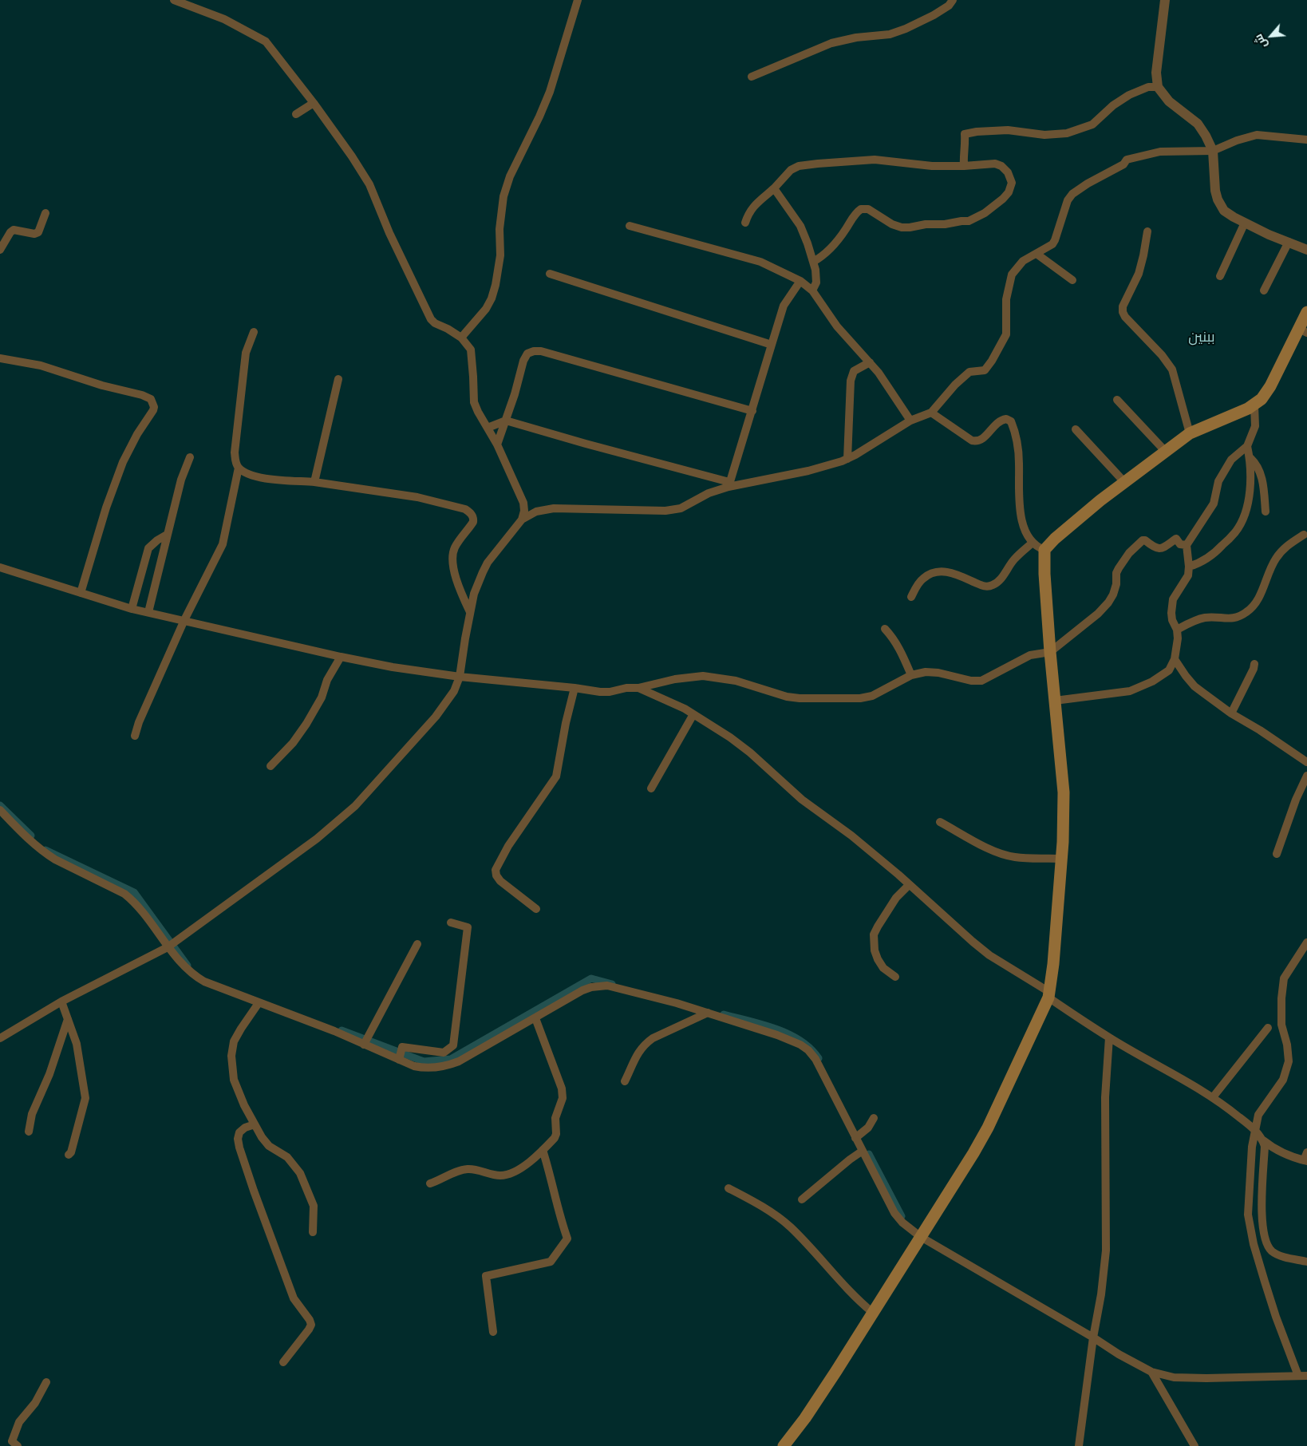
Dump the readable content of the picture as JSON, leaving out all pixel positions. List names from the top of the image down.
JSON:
{
  "districts": ["ببنين"],
  "north": "bottom left"
}
